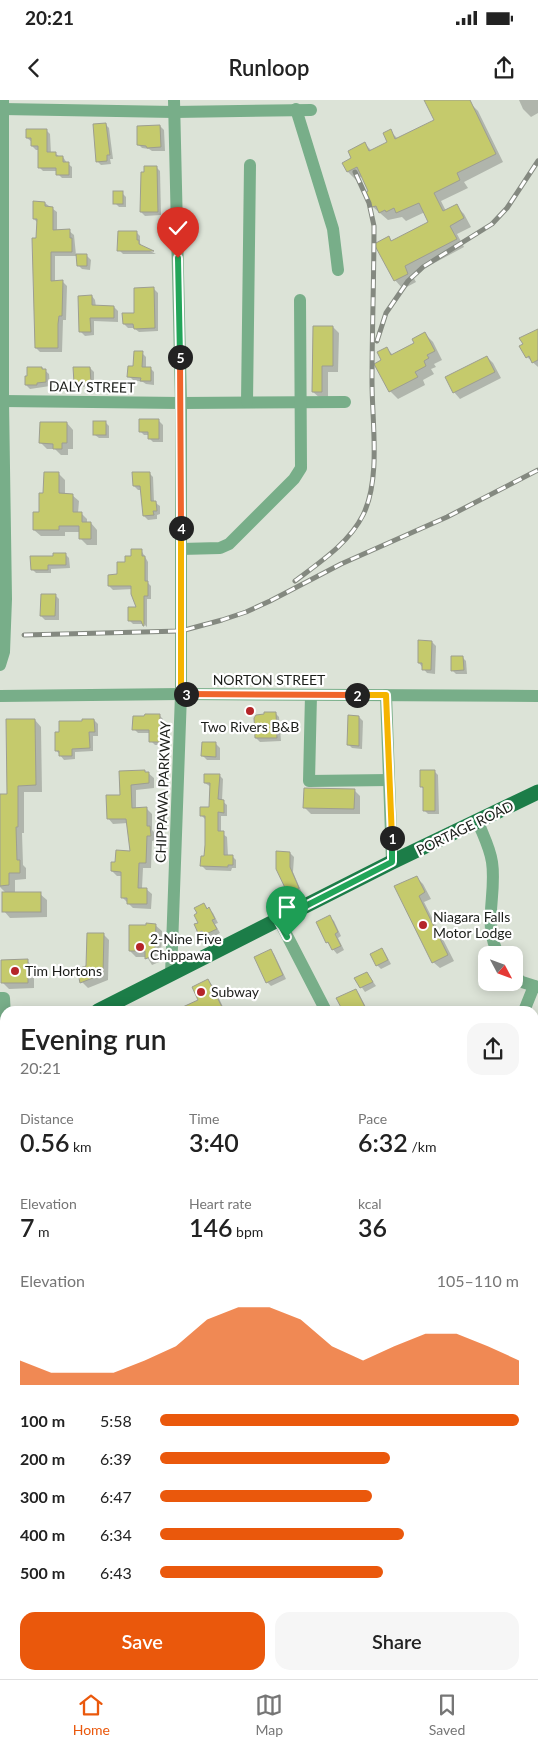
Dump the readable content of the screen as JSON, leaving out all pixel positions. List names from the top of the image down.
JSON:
{
  "streets": {
    "main road": ["PORTAGE ROAD"],
    "street": ["DALY STREET", "NORTON STREET", "CHIPPAWA PARKWAY"]
  },
  "crossings": [
    ["DALY STREET", "CHIPPAWA PARKWAY"],
    ["NORTON STREET", "CHIPPAWA PARKWAY"],
    ["CHIPPAWA PARKWAY", "PORTAGE ROAD"]
  ],
  "places": [
    "Two Rivers B&B",
    "Niagara Falls Motor Lodge",
    "2-Nine Five Chippawa",
    "Tim Hortons",
    "Subway"
  ],
  "north": "bottom right",
  "page": {
    "status": "20:21",
    "header": "Runloop",
    "pins": [
      "5",
      "4",
      "3",
      "2",
      "1"
    ],
    "heading": ["Evening run", "20:21"],
    "stats": [
      ["Distance", "0.56 km"],
      ["Time", "3:40"],
      ["Pace", "6:32 /km"],
      ["Elevation", "7 m"],
      ["Heart rate", "146 bpm"],
      ["kcal", "36"]
    ],
    "chart": ["Elevation", "105–110 m"],
    "list": [
      {
        "name": "100 m",
        "note": "5:58"
      },
      {
        "name": "200 m",
        "note": "6:39"
      },
      {
        "name": "300 m",
        "note": "6:47"
      },
      {
        "name": "400 m",
        "note": "6:34"
      },
      {
        "name": "500 m",
        "note": "6:43"
      }
    ],
    "buttons": ["Save", "Share"],
    "tabs": ["Home", "Map", "Saved"]
  }
}
